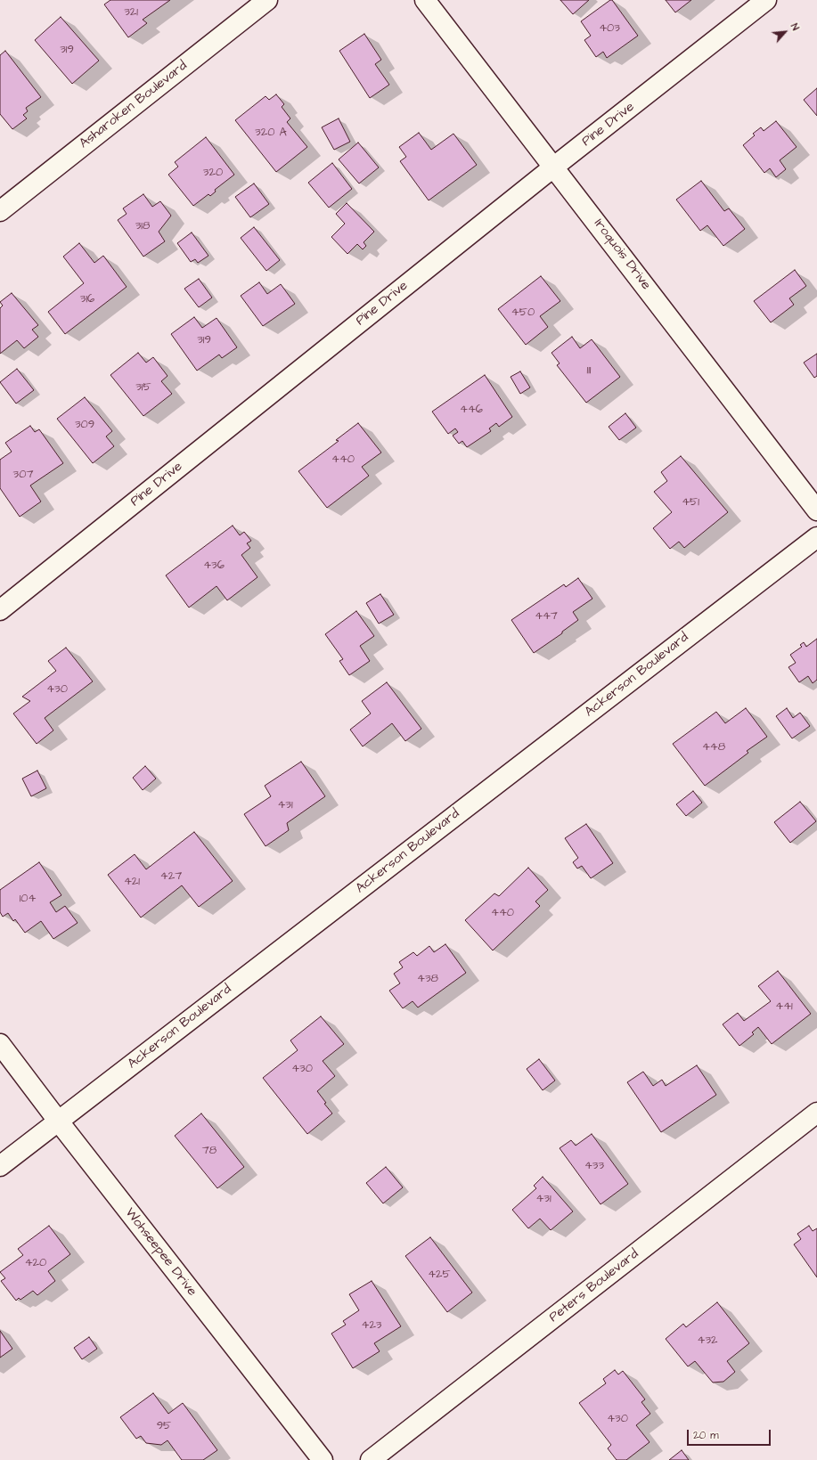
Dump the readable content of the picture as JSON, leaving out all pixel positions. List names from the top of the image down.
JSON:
{
  "streets": {
    "street": [
      "Asharoken Boulevard",
      "Pine Drive",
      "Iroquois Drive",
      "Ackerson Boulevard",
      "Wohseepee Drive",
      "Peters Boulevard"
    ]
  },
  "crossings": [
    ["Pine Drive", "Iroquois Drive"],
    ["Ackerson Boulevard", "Wohseepee Drive"]
  ],
  "house_numbers": [
    "321",
    "403",
    "319",
    "320 A",
    "320",
    "318",
    "316",
    "450",
    "319",
    "111",
    "315",
    "446",
    "309",
    "440",
    "307",
    "451",
    "436",
    "447",
    "430",
    "448",
    "431",
    "427",
    "421",
    "104",
    "440",
    "438",
    "441",
    "430",
    "78",
    "433",
    "431",
    "420",
    "425",
    "423",
    "432",
    "430",
    "95"
  ],
  "scale_bar": "20 m",
  "north": "top right"
}
